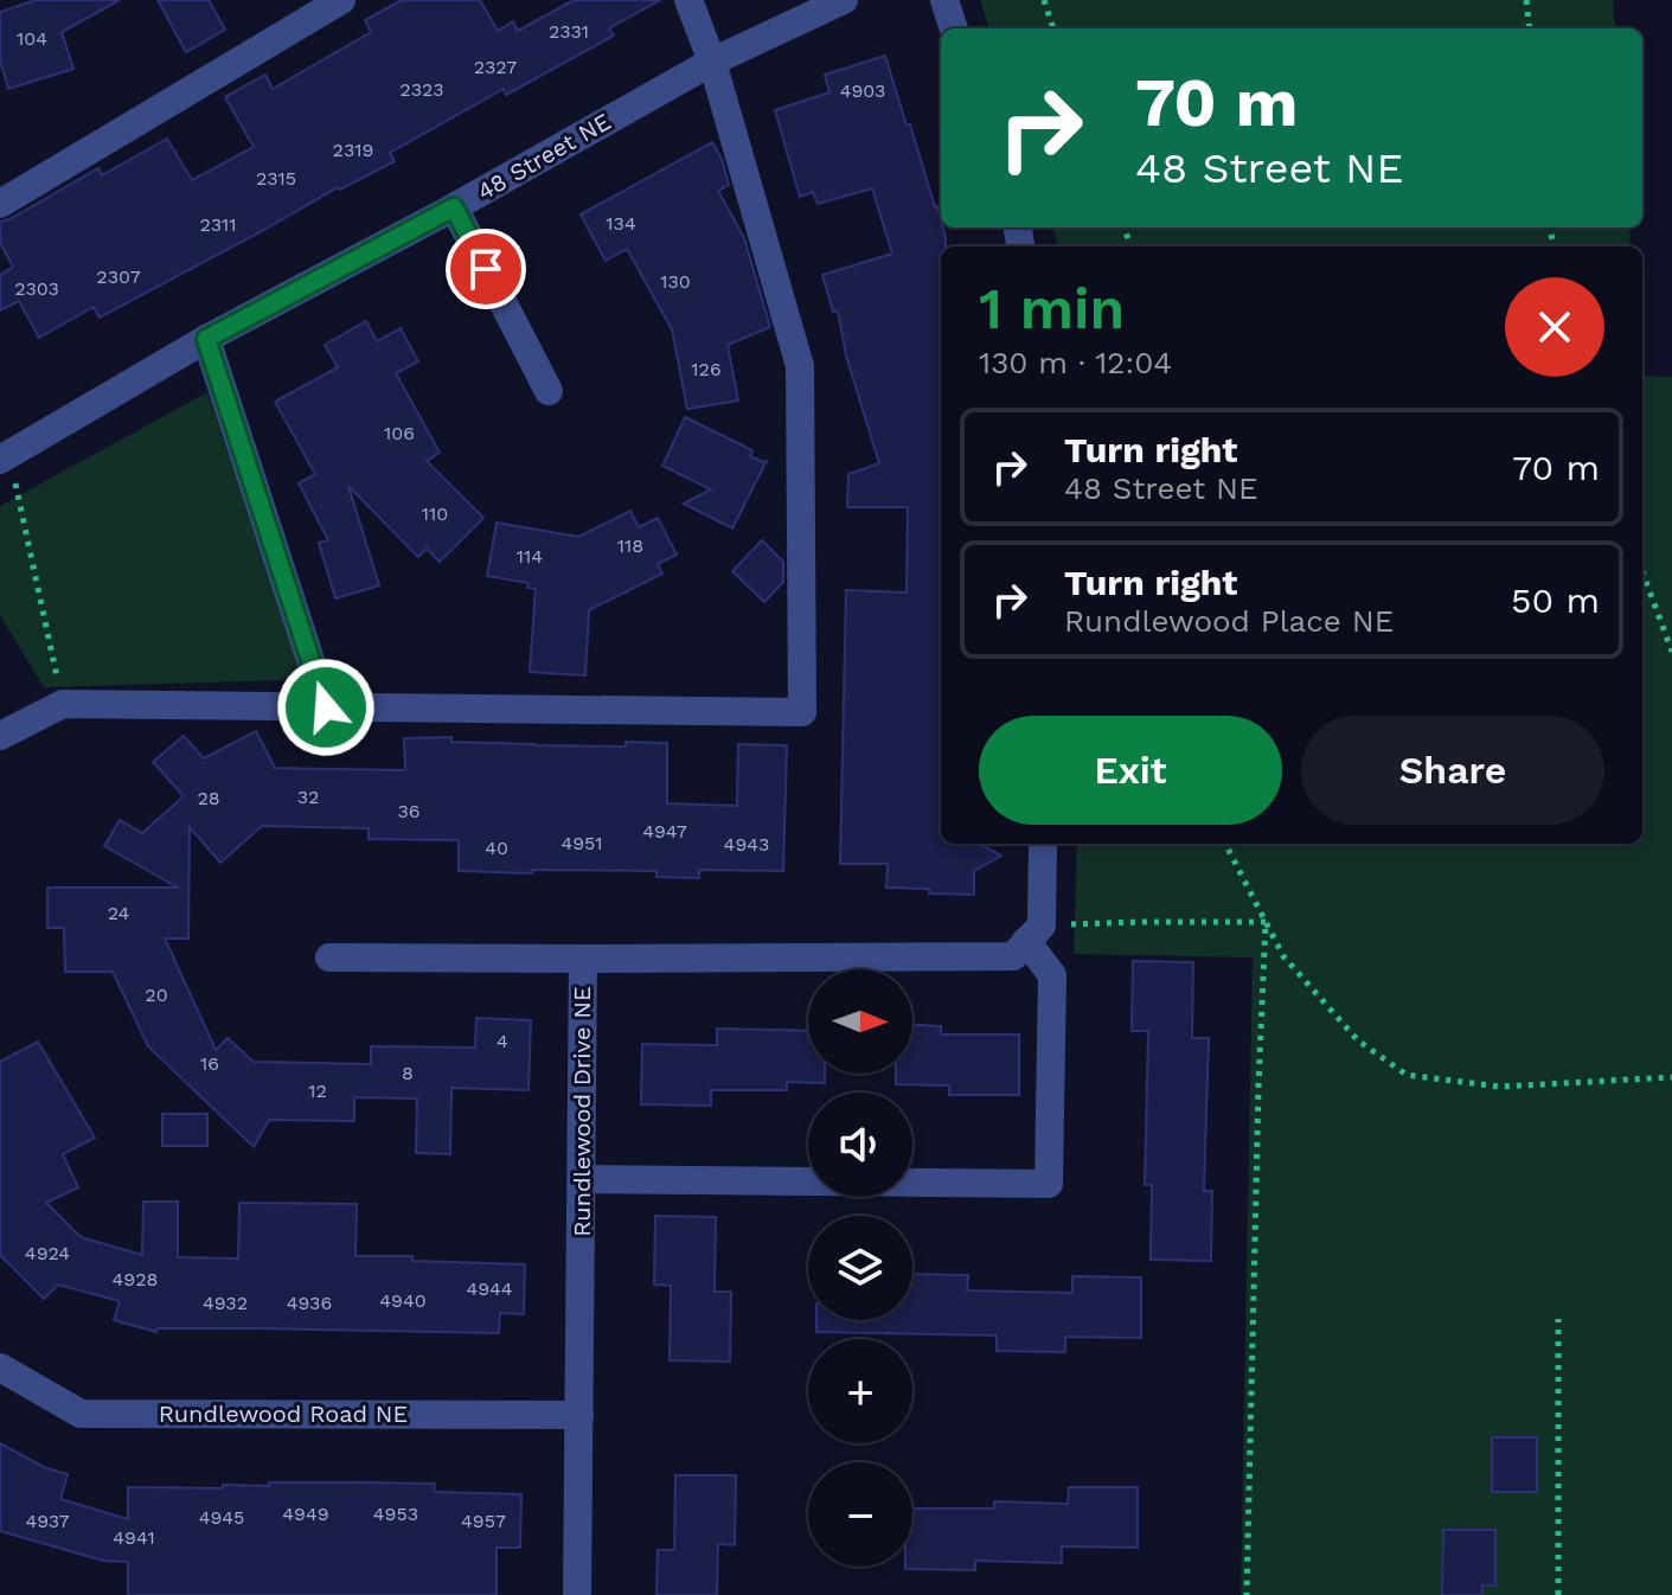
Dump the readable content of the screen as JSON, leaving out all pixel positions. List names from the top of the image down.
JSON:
{
  "streets": {
    "street": ["48 Street NE", "Rundlewood Drive NE", "Rundlewood Road NE"]
  },
  "crossings": [
    ["Rundlewood Drive NE", "Rundlewood Road NE"]
  ],
  "house_numbers": [
    "2331",
    "104",
    "2327",
    "2323",
    "4903",
    "2319",
    "2315",
    "134",
    "2311",
    "2307",
    "130",
    "2303",
    "126",
    "106",
    "110",
    "118",
    "114",
    "32",
    "28",
    "36",
    "4947",
    "4951",
    "4943",
    "40",
    "24",
    "20",
    "4",
    "16",
    "8",
    "12",
    "4924",
    "4928",
    "4944",
    "4940",
    "4932",
    "4936",
    "4949",
    "4953",
    "4945",
    "4937",
    "4957",
    "4941"
  ],
  "north": "right",
  "page": {
    "turn": ["70 m", "48 Street NE"],
    "heading": ["1 min", "130 m · 12:04"],
    "list": [
      {
        "name": "Turn right",
        "note": "48 Street NE",
        "value": "70 m"
      },
      {
        "name": "Turn right",
        "note": "Rundlewood Place NE",
        "value": "50 m"
      }
    ],
    "buttons": ["Exit", "Share"],
    "map_buttons": ["+", "−"]
  }
}
